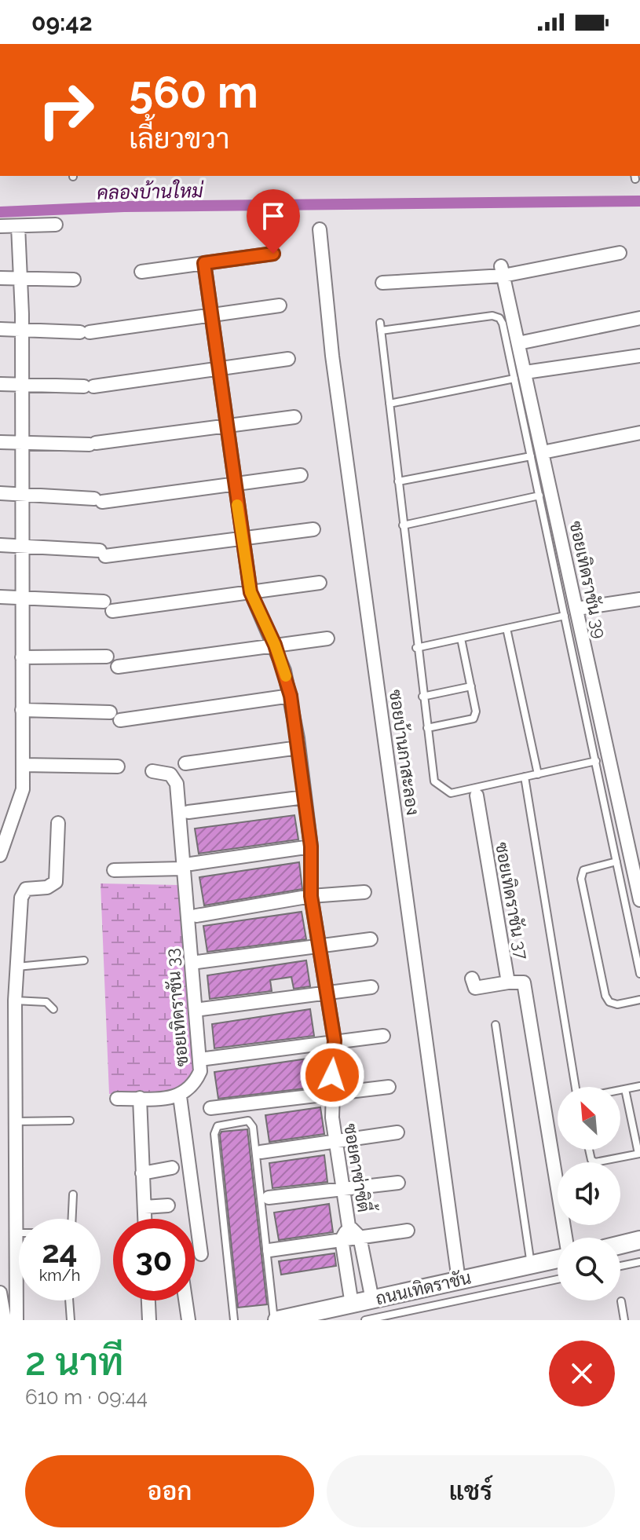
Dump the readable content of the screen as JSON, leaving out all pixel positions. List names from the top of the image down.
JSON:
{
  "streets": {
    "street": [
      "ซอยเทิดราชัน 39",
      "ซอยบ้านกาสะลอง",
      "ซอยเทิดราชัน 37",
      "ซอยเทิดราชัน 33",
      "ซอยคาซ่าซิตี้",
      "ถนนเทิดราชัน"
    ]
  },
  "crossings": [
    ["ซอยบ้านกาสะลอง", "ถนนเทิดราชัน"],
    ["ซอยคาซ่าซิตี้", "ถนนเทิดราชัน"]
  ],
  "water": ["คลองบ้านใหม่"],
  "north": "top left",
  "page": {
    "status": "09:42",
    "turn": ["560 m", "เลี้ยวขวา"],
    "speed": "24 km/h",
    "limit": "30",
    "heading": ["2 นาที", "610 m · 09:44"],
    "buttons": ["ออก", "แชร์"]
  }
}
